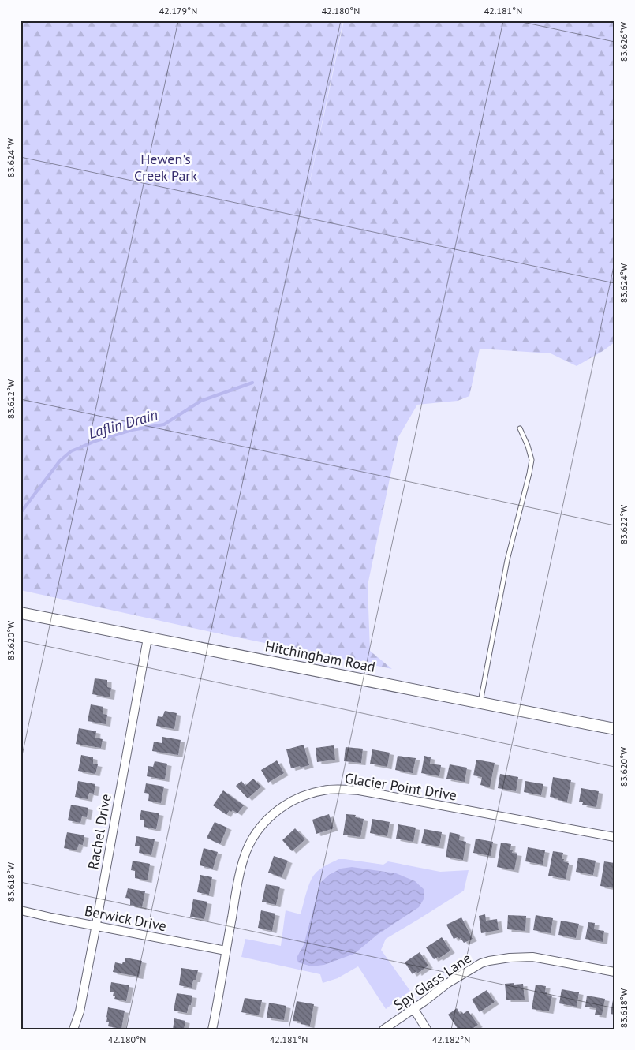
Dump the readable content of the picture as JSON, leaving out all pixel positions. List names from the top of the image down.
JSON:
{
  "streets": {
    "street": [
      "Hitchingham Road",
      "Glacier Point Drive",
      "Rachel Drive",
      "Berwick Drive",
      "Spy Glass Lane"
    ]
  },
  "crossings": [
    ["Hitchingham Road", "Rachel Drive"],
    ["Glacier Point Drive", "Berwick Drive"],
    ["Rachel Drive", "Berwick Drive"]
  ],
  "water": ["Laflin Drain"],
  "parks": ["Hewen's Creek Park"],
  "coordinates": [
    "42.179°N",
    "42.180°N",
    "42.181°N",
    "83.626°W",
    "83.624°W",
    "83.622°W",
    "83.620°W",
    "83.618°W",
    "42.182°N"
  ]
}
